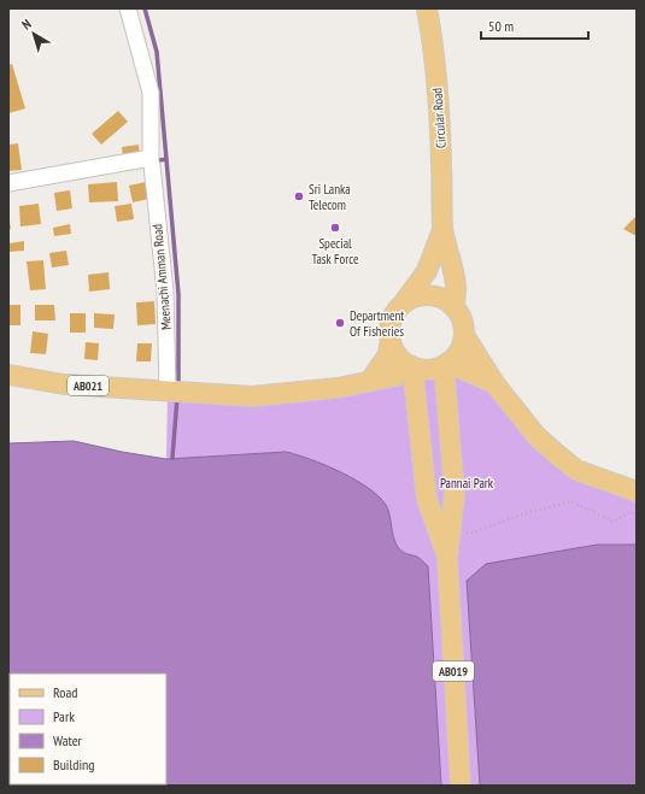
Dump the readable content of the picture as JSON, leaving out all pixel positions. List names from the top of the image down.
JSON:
{
  "streets": {
    "main road": ["Circular Road", "AB021", "AB019"],
    "street": ["Meenachi Amman Road"]
  },
  "crossings": [
    ["Circular Road", "AB021"],
    ["Circular Road", "AB019"],
    ["Meenachi Amman Road", "AB021"],
    ["AB021", "AB019"]
  ],
  "parks": ["Pannai Park"],
  "places": ["Sri Lanka Telecom", "Special Task Force", "Department Of Fisheries"],
  "legend": [
    "Road",
    "Park",
    "Water",
    "Building"
  ],
  "scale_bar": "50 m",
  "north": "top left"
}
